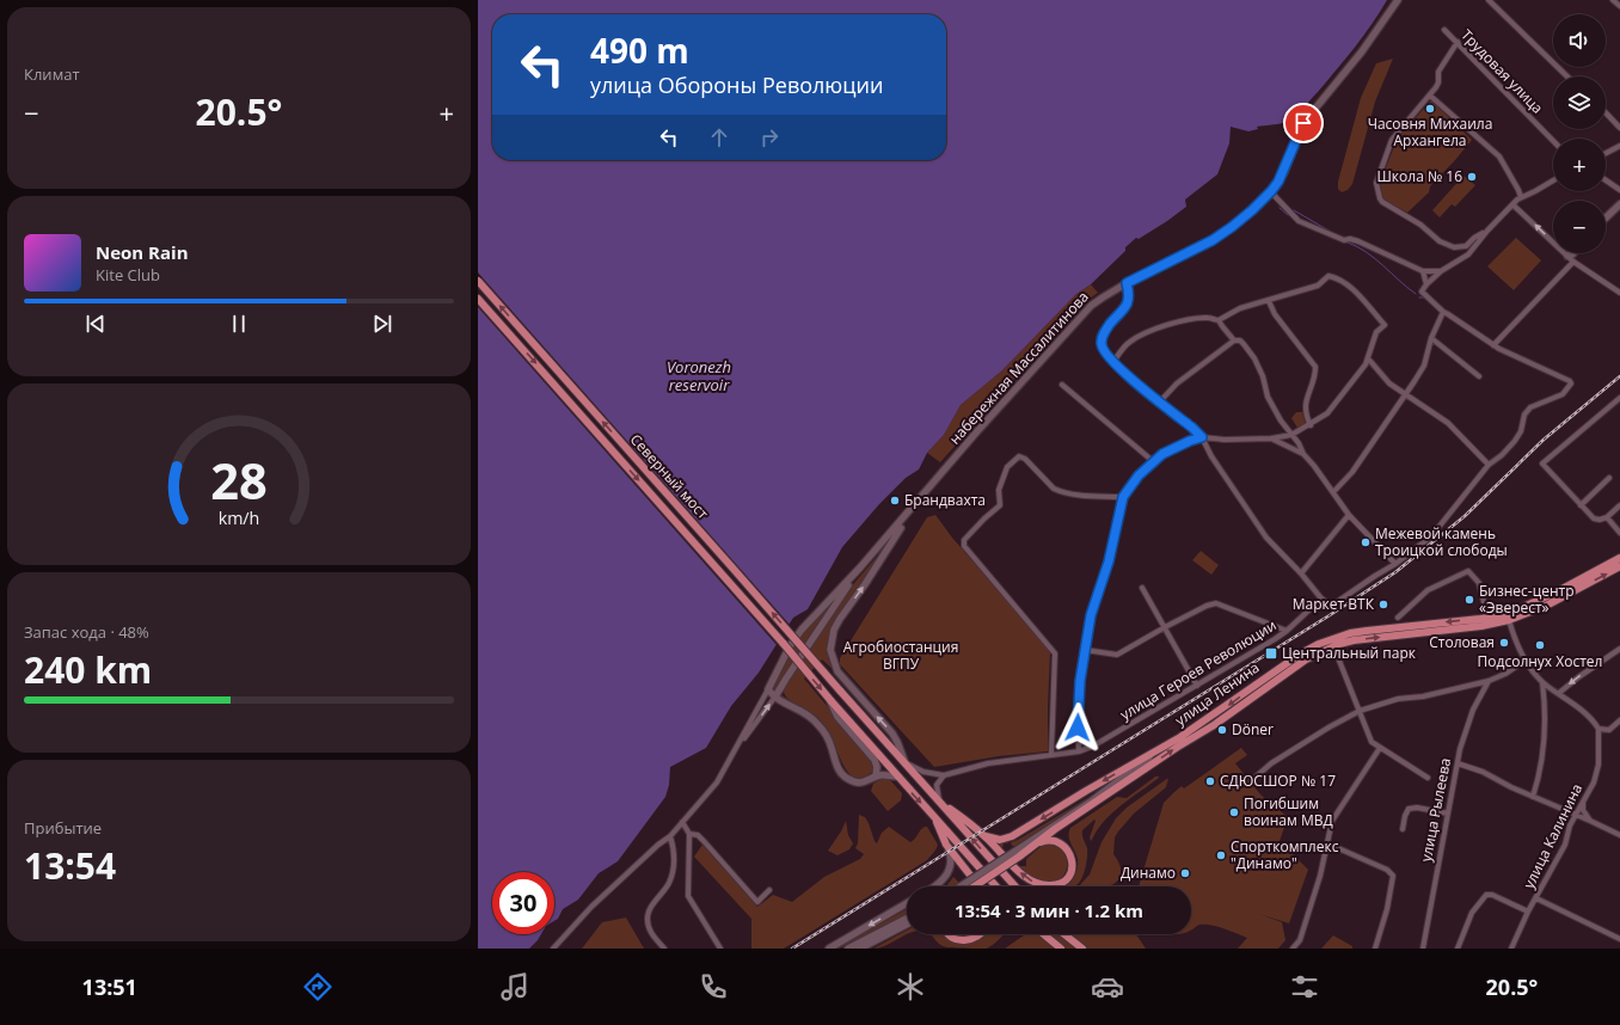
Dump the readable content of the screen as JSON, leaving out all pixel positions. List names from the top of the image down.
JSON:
{
  "streets": {
    "main road": ["набережная Массалитинова", "Северный мост", "улица Ленина"],
    "street": [
      "Трудовая улица",
      "улица Героев Революции",
      "улица Рылеева",
      "улица Калинина"
    ]
  },
  "water": ["Voronezh reservoir"],
  "parks": ["Агробиостанция ВГПУ"],
  "places": {
    "other": [
      "Часовня Михаила Архангела",
      "Школа № 16",
      "Брандвахта",
      "Межевой камень Троицкой слободы",
      "Бизнес-центр «Эверест»",
      "Маркет ВТК",
      "Столовая",
      "Подсолнух Хостел",
      "Döner",
      "СДЮСШОР № 17",
      "Погибшим воинам МВД",
      "Спорткомплекс \"Динамо\"",
      "Динамо"
    ],
    "transit": ["Центральный парк"]
  },
  "page": {
    "tile": [
      "Климат",
      ["Запас хода · 48%", "240 km"],
      ["Прибытие", "13:54"]
    ],
    "map_buttons": ["+", "−"],
    "turn": ["490 m", "улица Обороны Революции"],
    "heat": ["−", "20.5°", "+"],
    "song": ["Neon Rain", "Kite Club"],
    "limit": "30",
    "trip": "13:54 · 3 мин · 1.2 km",
    "tabs": ["13:51", "20.5°"],
    "gauge": ["28", "km/h"]
  }
}
